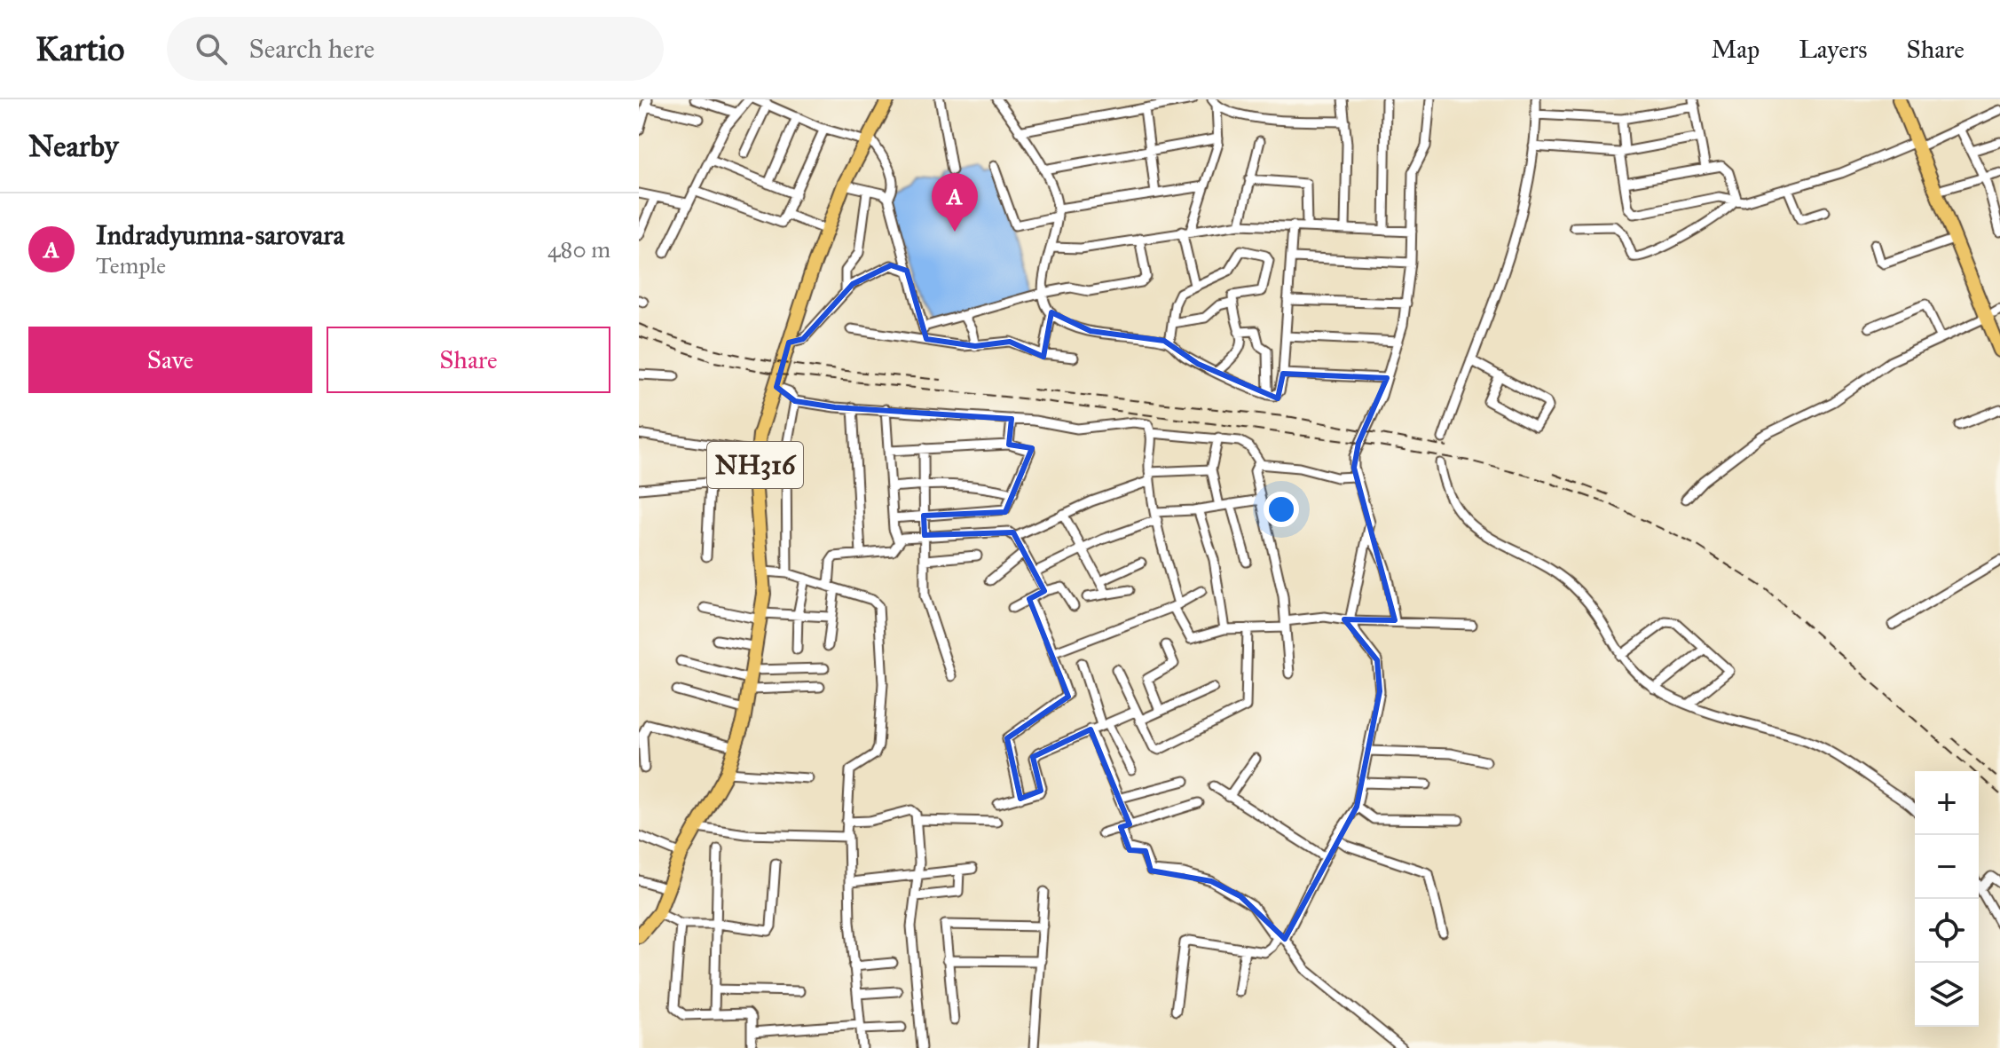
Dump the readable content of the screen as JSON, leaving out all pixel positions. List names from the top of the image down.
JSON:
{
  "streets": {
    "highway": ["NH316"]
  },
  "page": {
    "header": "Kartio",
    "search": "Search here",
    "nav": ["Map", "Layers", "Share"],
    "heading": "Nearby",
    "pins": "A",
    "list": [
      {
        "mark": "A",
        "name": "Indradyumna-sarovara",
        "note": "Temple",
        "value": "480 m"
      }
    ],
    "buttons": ["Save", "Share"],
    "map_buttons": ["+", "−"]
  }
}
